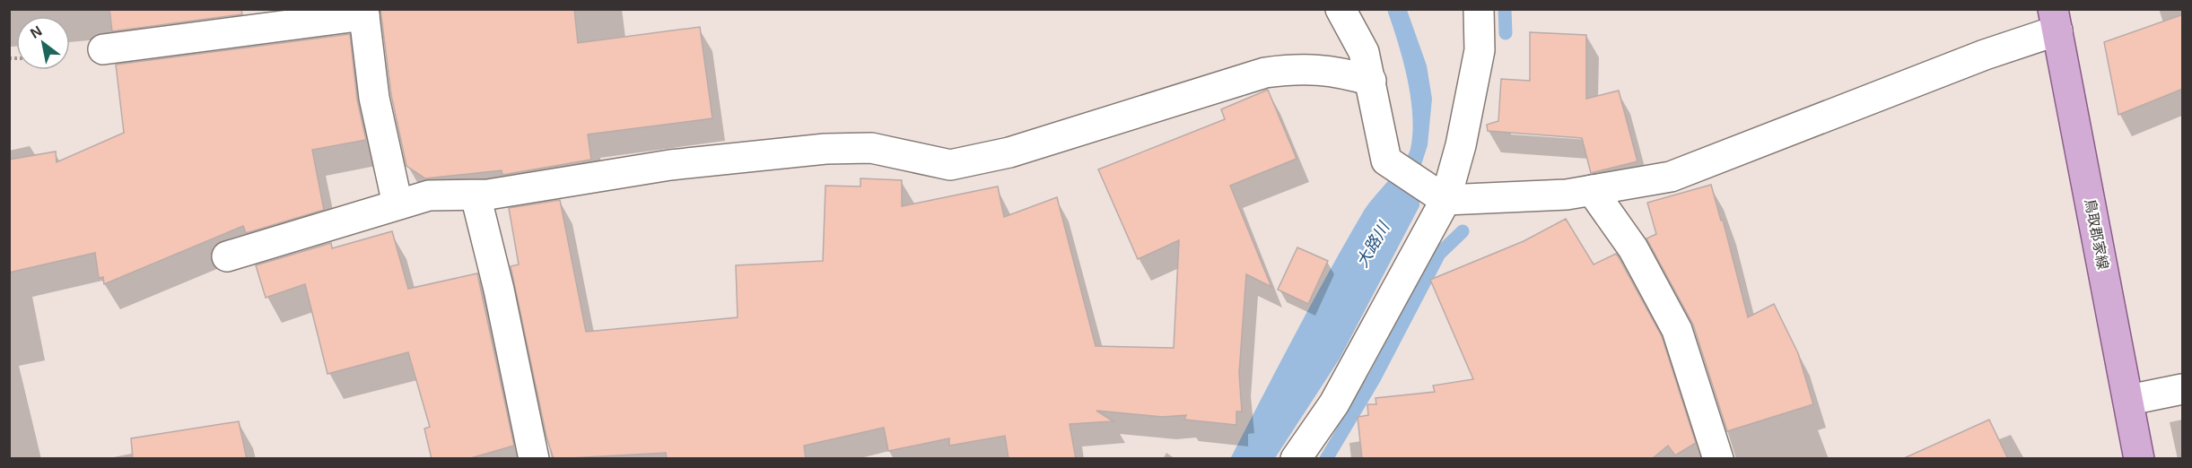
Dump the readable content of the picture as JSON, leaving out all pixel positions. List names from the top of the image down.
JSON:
{
  "streets": {
    "main road": ["鳥取郡家線"]
  },
  "water": ["大路川"],
  "north": "top left"
}
